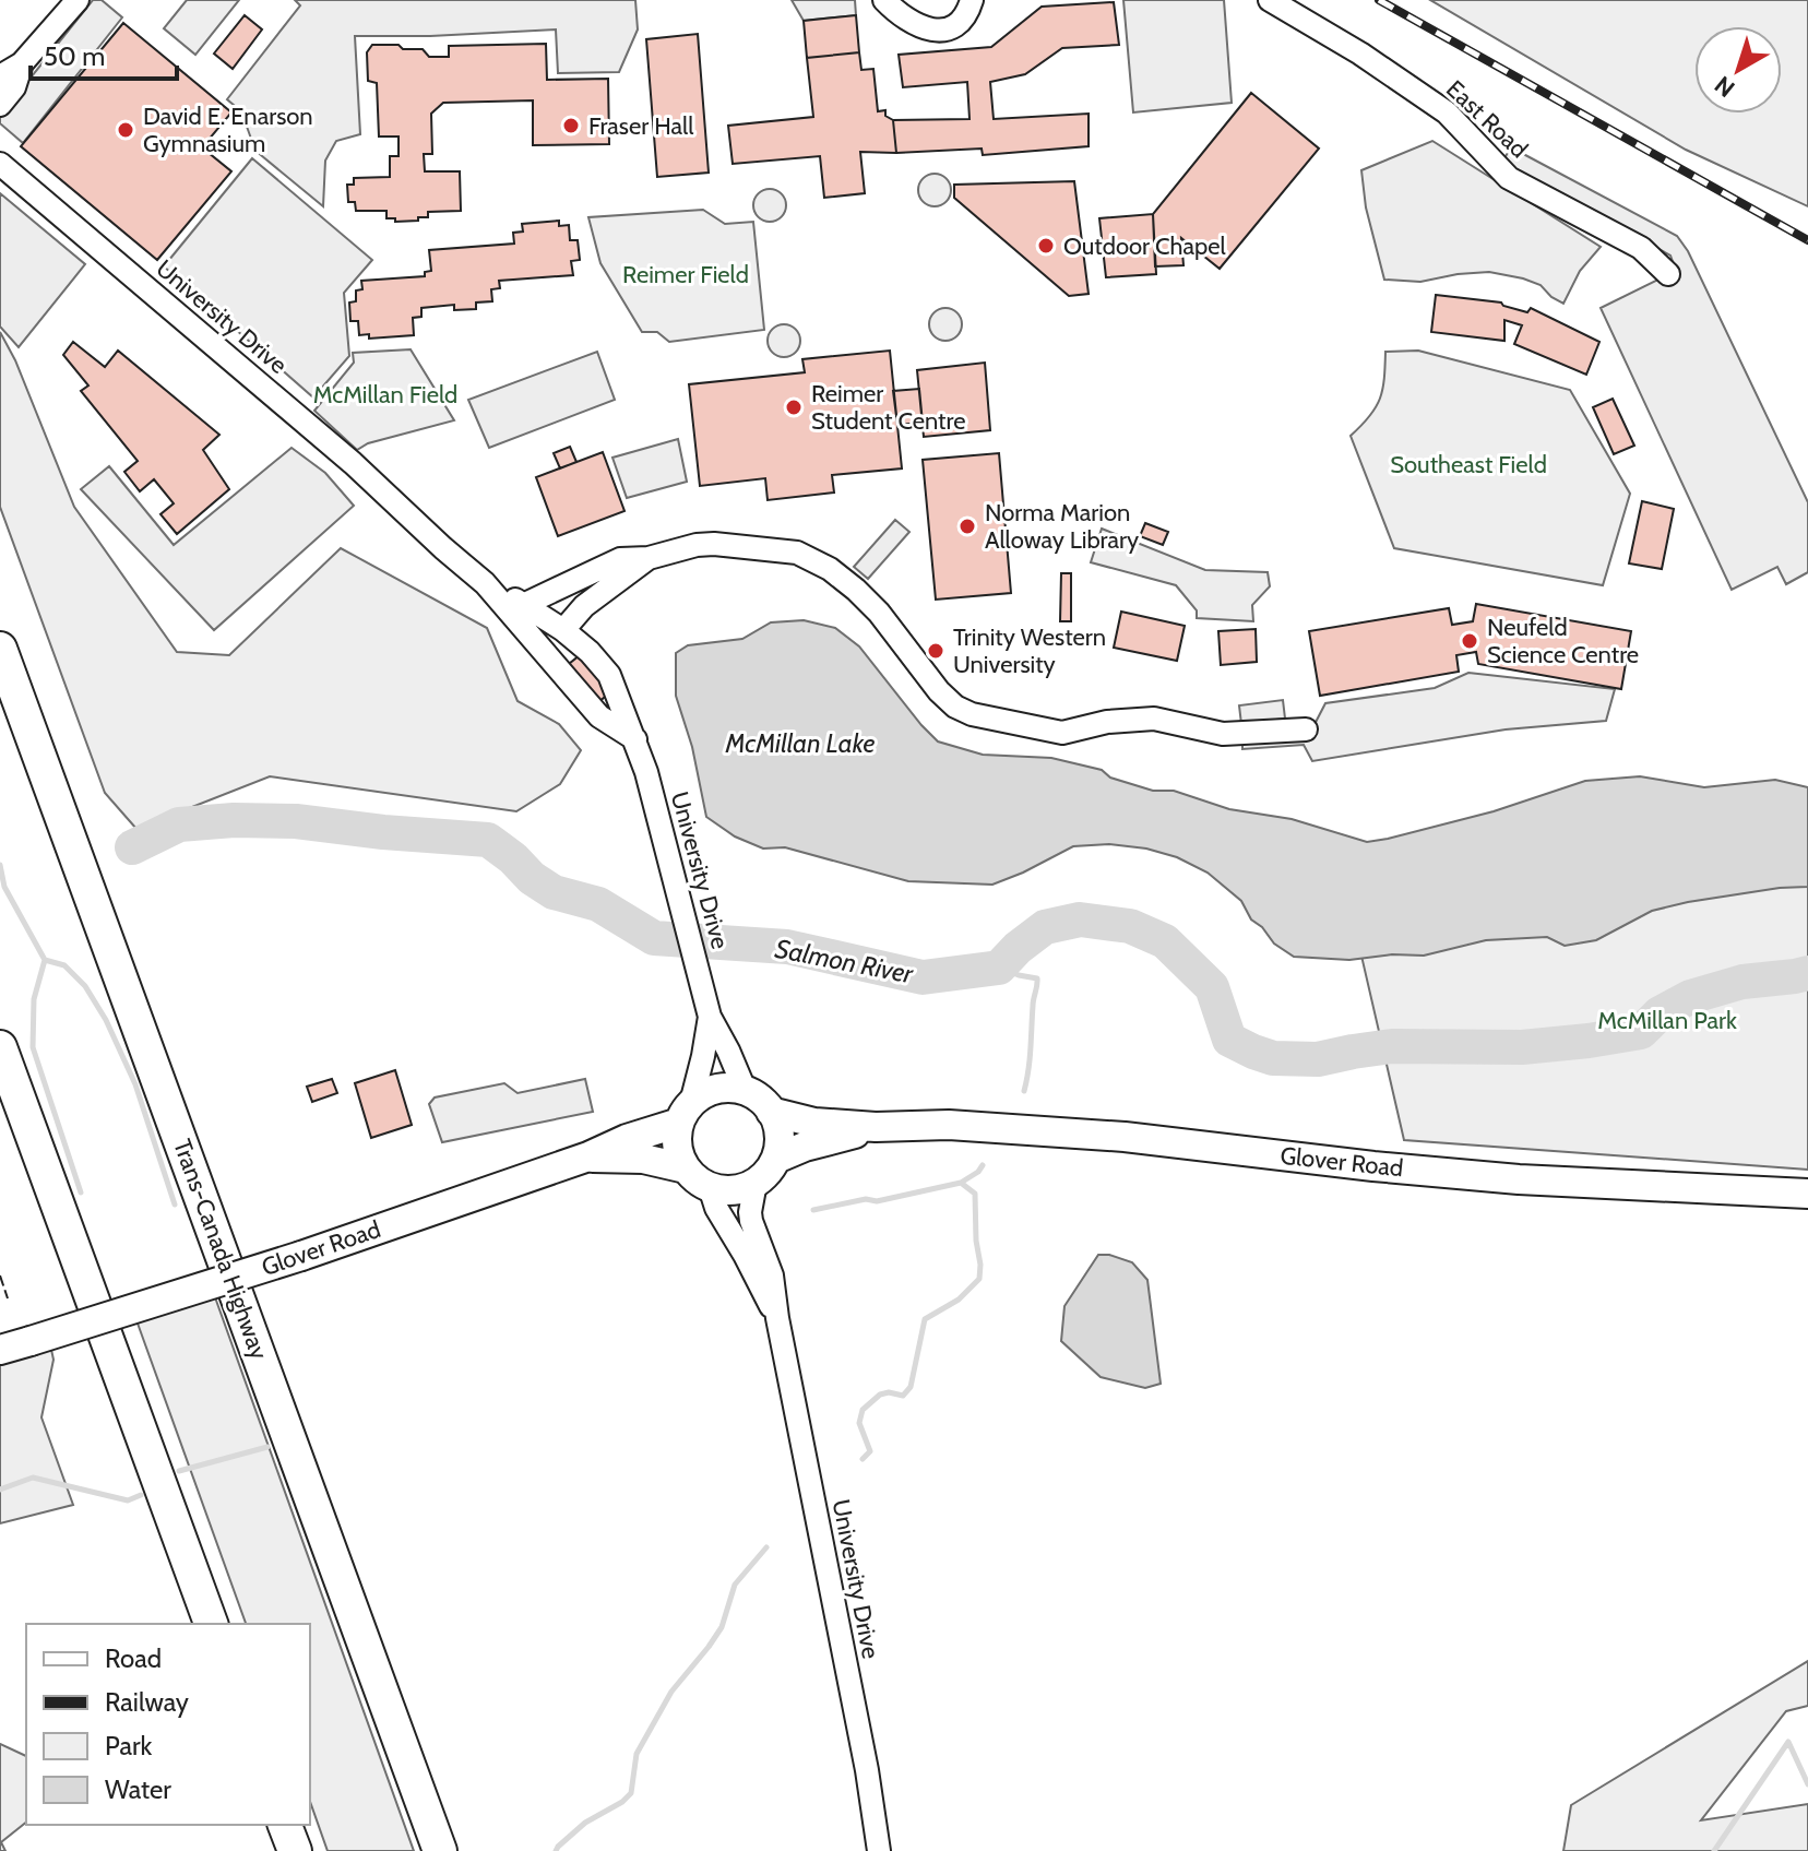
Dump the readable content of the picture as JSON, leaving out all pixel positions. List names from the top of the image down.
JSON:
{
  "streets": {
    "highway": ["Trans-Canada Highway"],
    "main road": ["Glover Road"],
    "street": ["East Road", "University Drive"]
  },
  "crossings": [
    ["University Drive", "Glover Road"]
  ],
  "water": ["McMillan Lake", "Salmon River"],
  "parks": [
    "Reimer Field",
    "McMillan Field",
    "Southeast Field",
    "McMillan Park"
  ],
  "places": [
    "Fraser Hall",
    "David E. Enarson Gymnasium",
    "Outdoor Chapel",
    "Reimer Student Centre",
    "Norma Marion Alloway Library",
    "Neufeld Science Centre",
    "Trinity Western University"
  ],
  "legend": [
    "Road",
    "Railway",
    "Park",
    "Water"
  ],
  "scale_bar": "50 m",
  "north": "bottom left"
}
